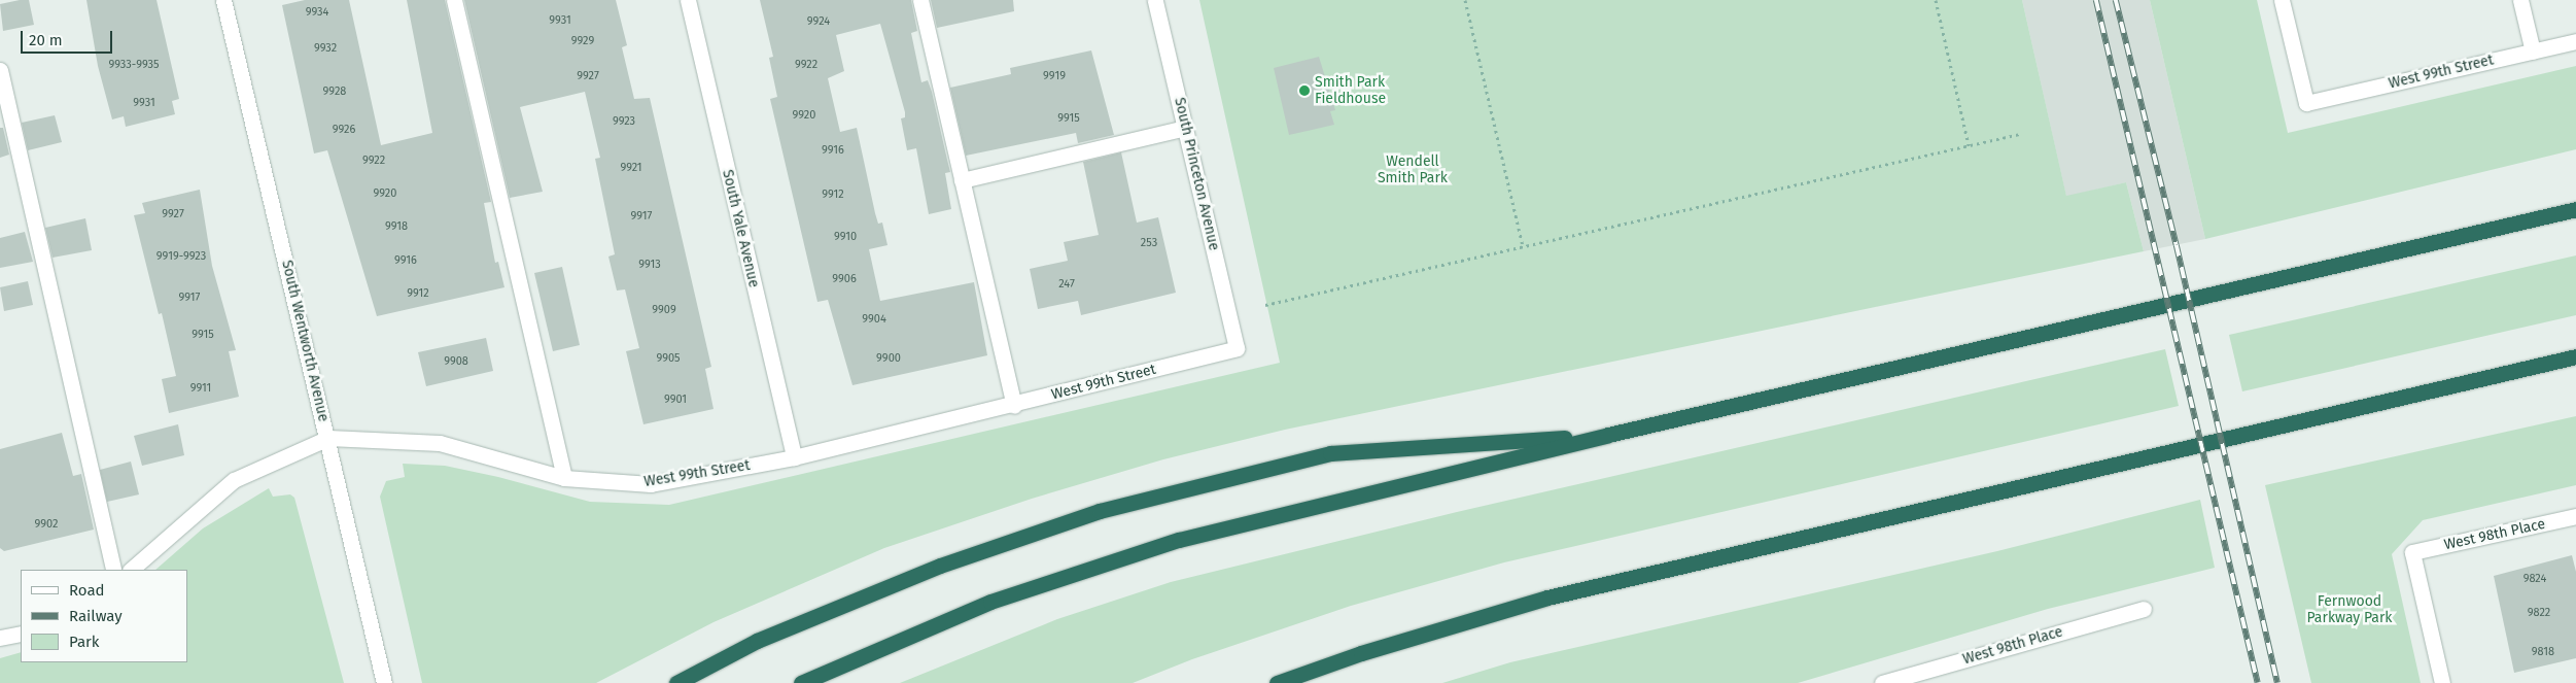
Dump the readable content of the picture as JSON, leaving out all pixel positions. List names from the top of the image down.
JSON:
{
  "streets": {
    "street": [
      "West 99th Street",
      "South Princeton Avenue",
      "South Yale Avenue",
      "South Wentworth Avenue",
      "West 98th Place"
    ]
  },
  "crossings": [
    ["West 99th Street", "South Princeton Avenue"],
    ["West 99th Street", "South Yale Avenue"],
    ["West 99th Street", "South Wentworth Avenue"]
  ],
  "parks": ["Wendell Smith Park", "Fernwood Parkway Park"],
  "places": ["Smith Park Fieldhouse"],
  "house_numbers": [
    "9934",
    "9931",
    "9924",
    "9929",
    "9932",
    "9933-9935",
    "9922",
    "9927",
    "9919",
    "9928",
    "9931",
    "9920",
    "9915",
    "9923",
    "9926",
    "9916",
    "9922",
    "9921",
    "9920",
    "9912",
    "9927",
    "9917",
    "9918",
    "9910",
    "253",
    "9919-9923",
    "9916",
    "9913",
    "9906",
    "247",
    "9912",
    "9917",
    "9909",
    "9904",
    "9915",
    "9905",
    "9900",
    "9908",
    "9911",
    "9901",
    "9902",
    "9824",
    "9822",
    "9818"
  ],
  "legend": ["Road", "Railway", "Park"],
  "scale_bar": "20 m"
}
